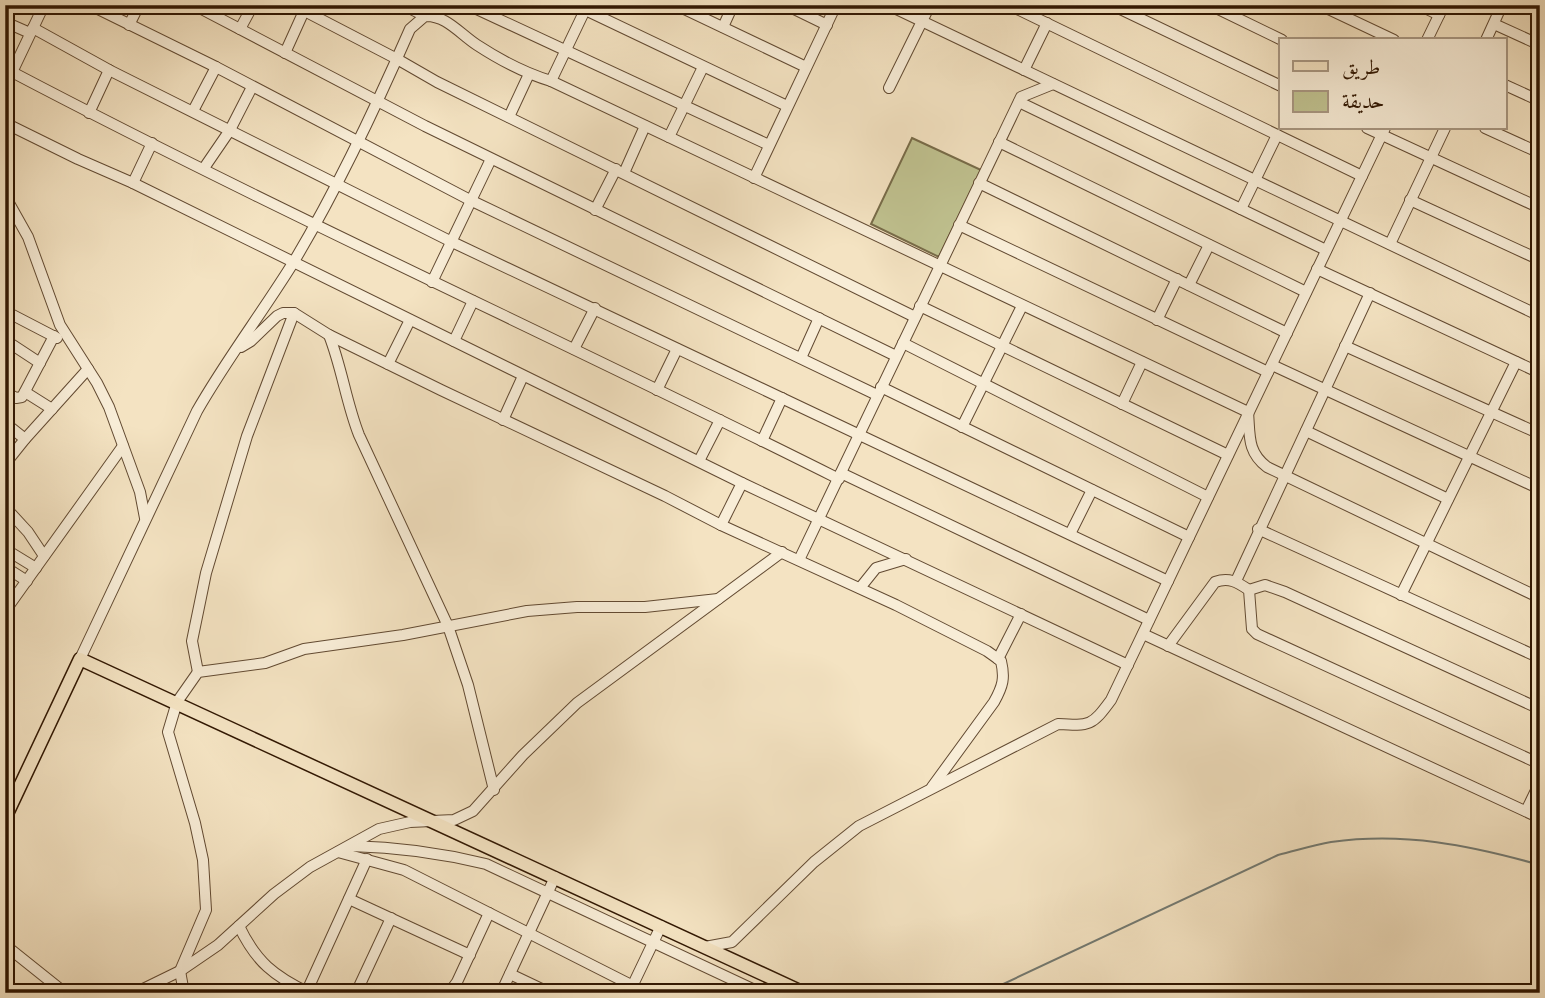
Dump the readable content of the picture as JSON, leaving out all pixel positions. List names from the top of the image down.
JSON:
{
  "legend": ["طريق", "حديقة"]
}
